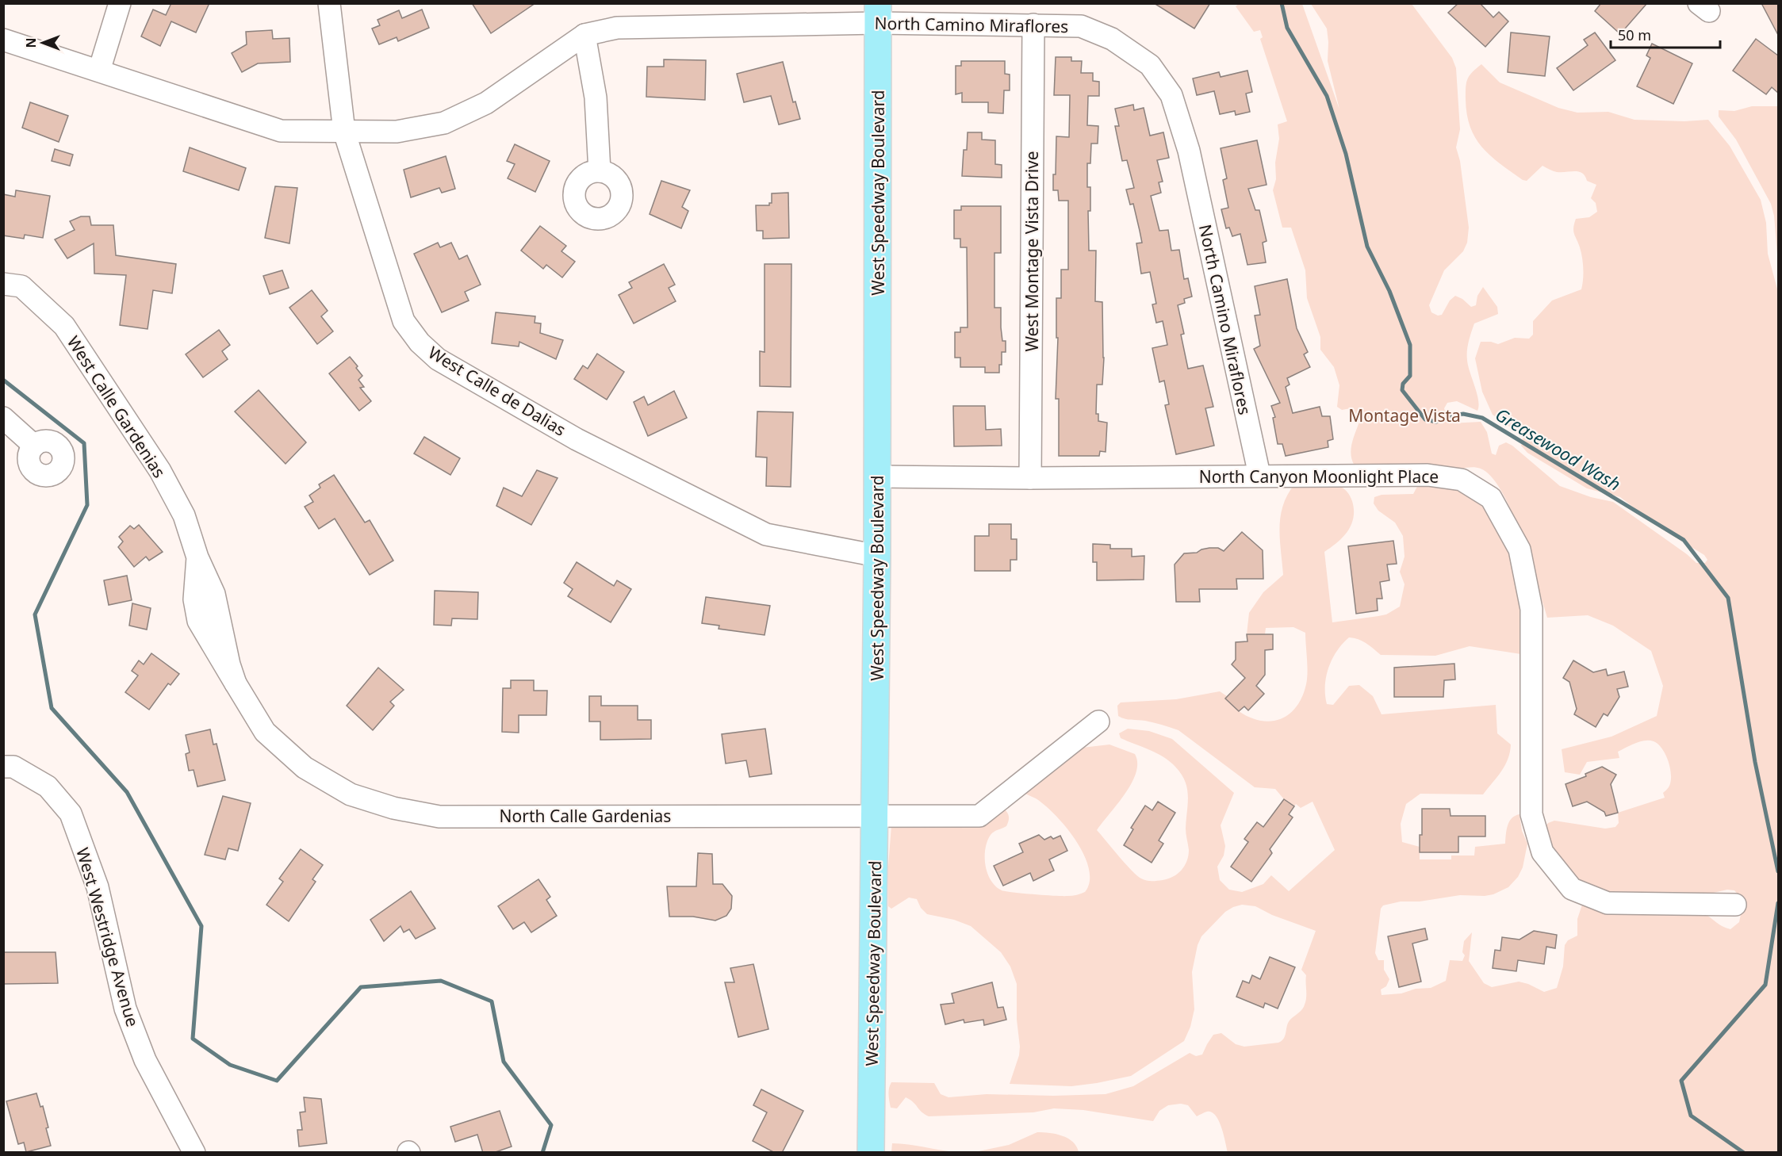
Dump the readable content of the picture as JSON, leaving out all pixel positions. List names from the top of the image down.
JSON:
{
  "streets": {
    "main road": ["West Speedway Boulevard"],
    "street": [
      "North Camino Miraflores",
      "West Montage Vista Drive",
      "West Calle de Dalias",
      "West Calle Gardenias",
      "North Canyon Moonlight Place",
      "North Calle Gardenias",
      "West Westridge Avenue"
    ]
  },
  "crossings": [
    ["North Camino Miraflores", "West Speedway Boulevard"],
    ["North Camino Miraflores", "West Montage Vista Drive"],
    ["North Camino Miraflores", "West Calle de Dalias"],
    ["North Camino Miraflores", "North Canyon Moonlight Place"],
    ["West Speedway Boulevard", "West Calle de Dalias"],
    ["West Speedway Boulevard", "North Canyon Moonlight Place"],
    ["West Speedway Boulevard", "North Calle Gardenias"],
    ["West Montage Vista Drive", "North Canyon Moonlight Place"],
    ["West Calle Gardenias", "North Calle Gardenias"]
  ],
  "water": ["Greasewood Wash"],
  "parks": ["Montage Vista"],
  "scale_bar": "50 m",
  "north": "left"
}
